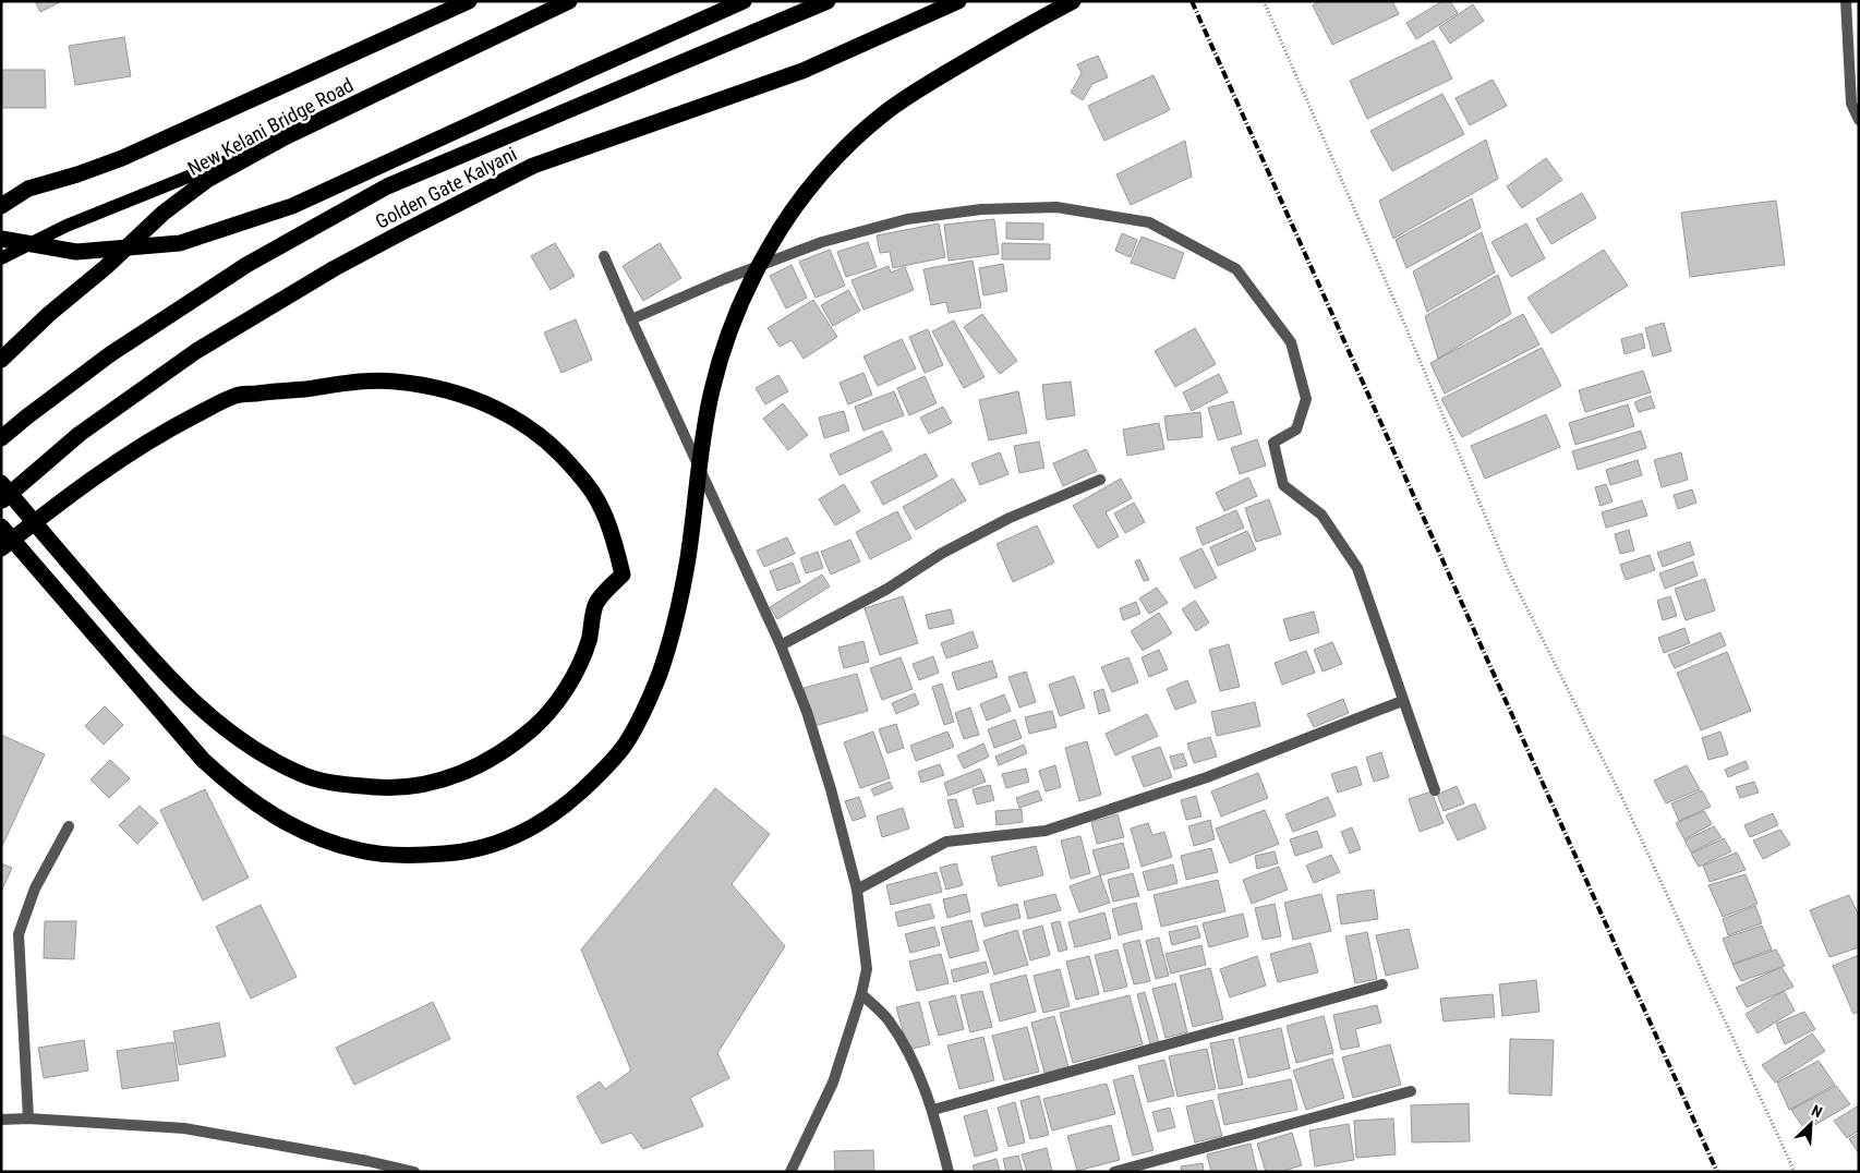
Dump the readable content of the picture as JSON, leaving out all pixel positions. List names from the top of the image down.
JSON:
{
  "streets": {
    "highway": ["New Kelani Bridge Road", "Golden Gate Kalyani"]
  },
  "north": "top right"
}
